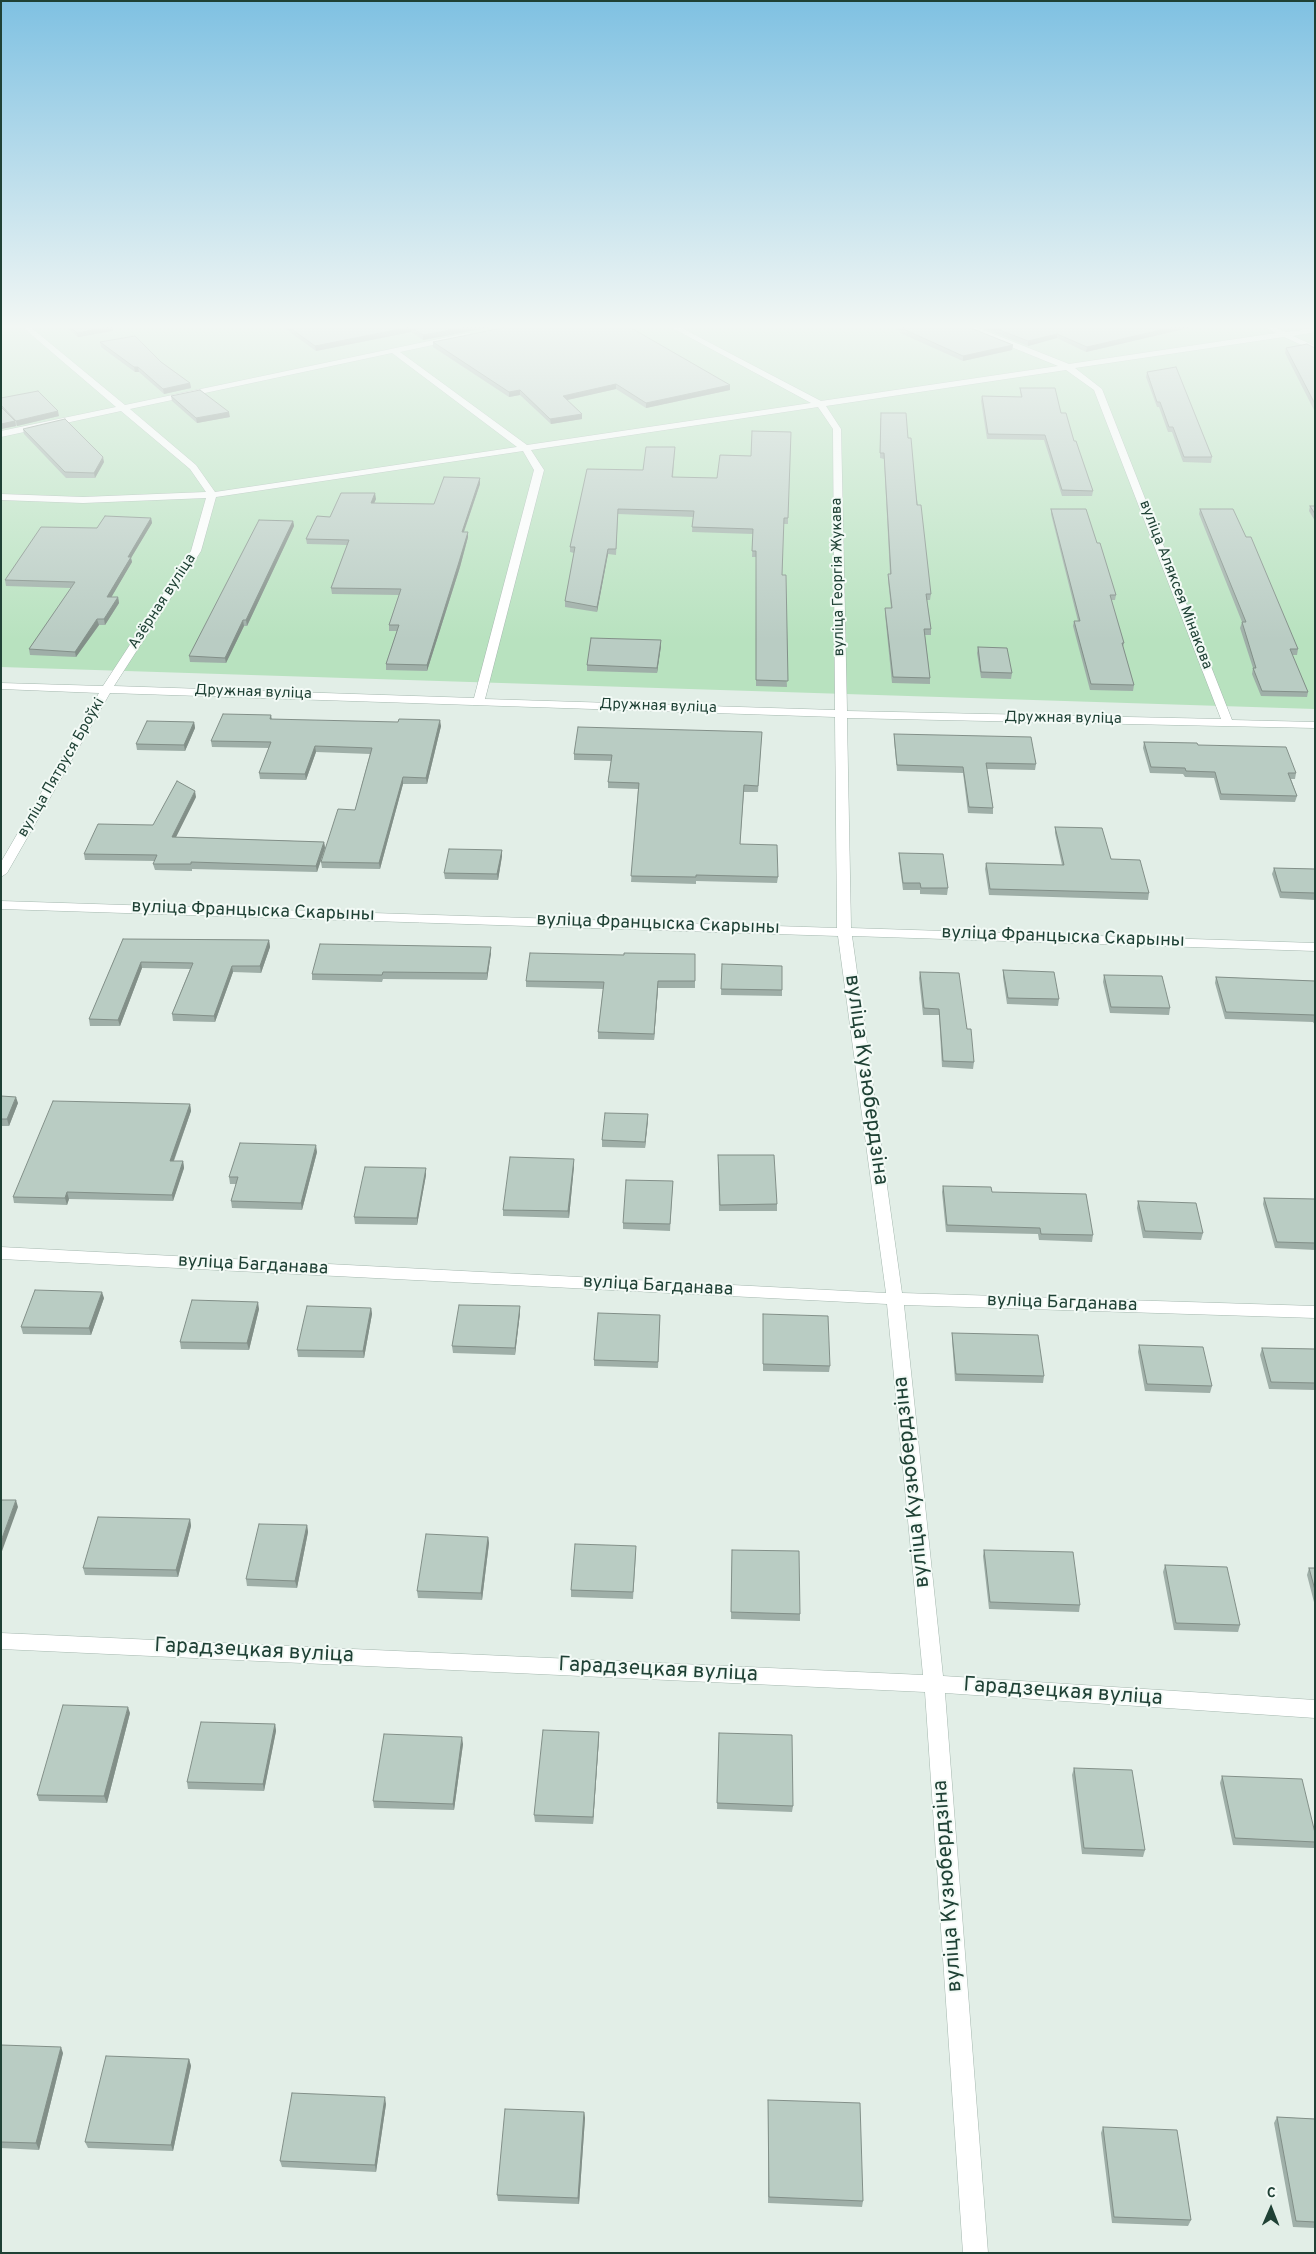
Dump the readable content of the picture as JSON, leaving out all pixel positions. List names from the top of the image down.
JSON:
{
  "streets": {
    "street": [
      "вуліца Георгія Жукава",
      "вуліца Аляксея Мінакова",
      "Азёрная вуліца",
      "Дружная вуліца",
      "вуліца Пятруся Броўкі",
      "вуліца Францыска Скарыны",
      "вуліца Кузюбердзіна",
      "вуліца Багданава",
      "Гарадзецкая вуліца"
    ]
  },
  "crossings": [
    ["вуліца Георгія Жукава", "Дружная вуліца"],
    ["вуліца Георгія Жукава", "вуліца Кузюбердзіна"],
    ["вуліца Аляксея Мінакова", "Дружная вуліца"],
    ["Азёрная вуліца", "Дружная вуліца"],
    ["Азёрная вуліца", "вуліца Пятруся Броўкі"],
    ["Дружная вуліца", "вуліца Пятруся Броўкі"],
    ["Дружная вуліца", "вуліца Кузюбердзіна"],
    ["вуліца Францыска Скарыны", "вуліца Кузюбердзіна"],
    ["вуліца Кузюбердзіна", "вуліца Багданава"],
    ["вуліца Кузюбердзіна", "Гарадзецкая вуліца"]
  ],
  "north": "top"
}
